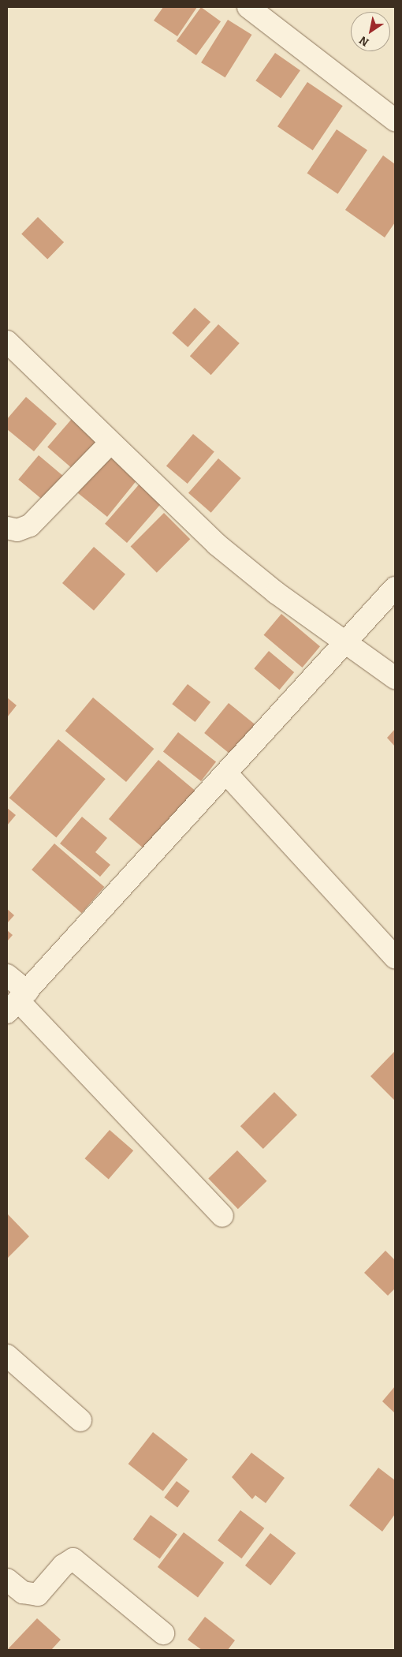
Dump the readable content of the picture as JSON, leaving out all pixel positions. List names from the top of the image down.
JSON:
{
  "north": "bottom left"
}
